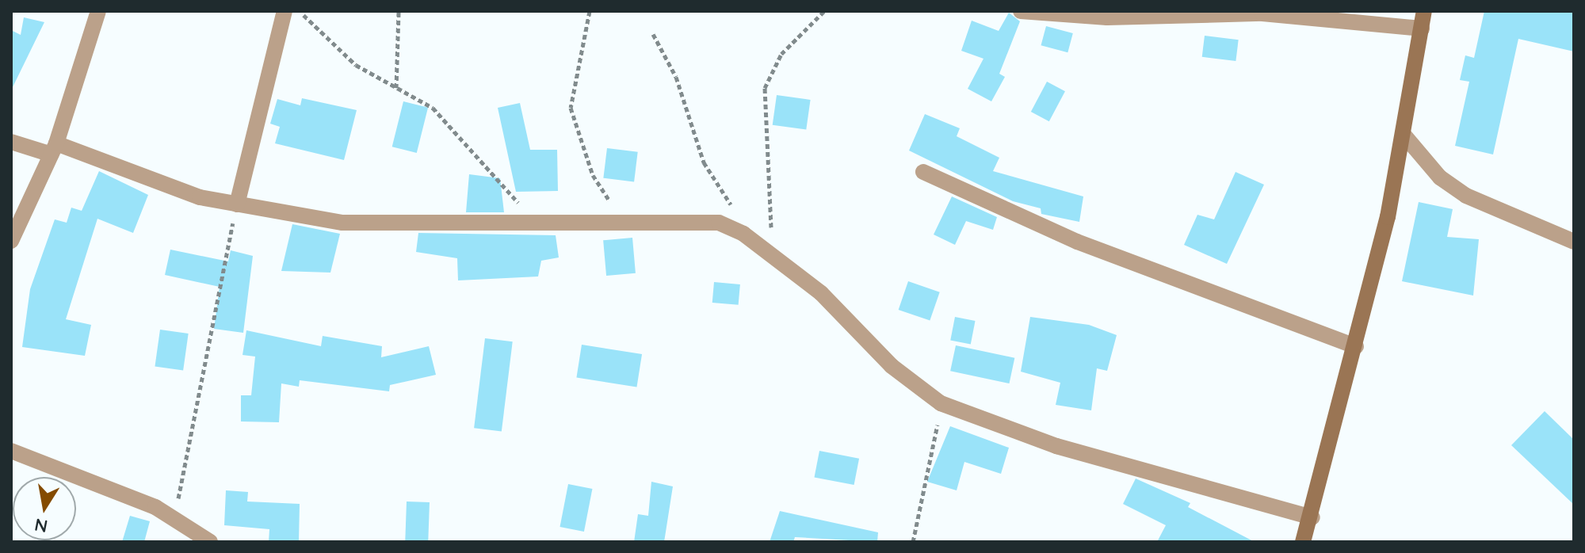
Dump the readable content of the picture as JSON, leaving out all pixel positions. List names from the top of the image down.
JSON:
{
  "north": "bottom"
}
